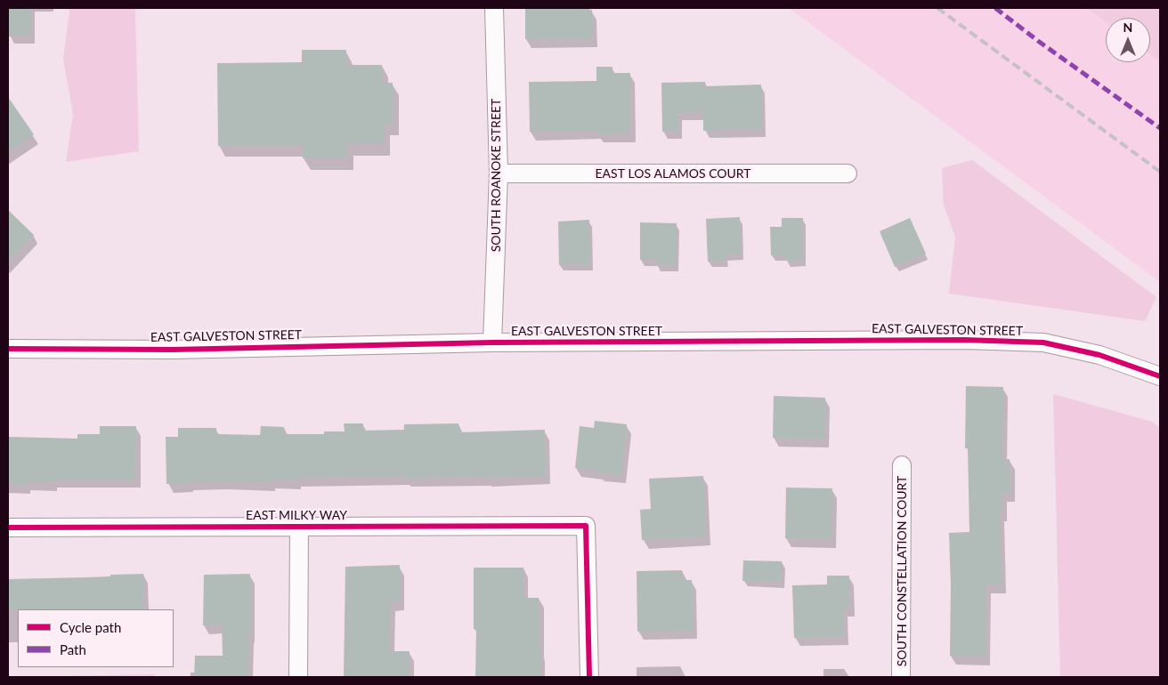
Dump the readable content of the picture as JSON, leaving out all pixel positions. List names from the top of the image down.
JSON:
{
  "streets": {
    "street": [
      "EAST LOS ALAMOS COURT",
      "SOUTH ROANOKE STREET",
      "EAST GALVESTON STREET",
      "EAST MILKY WAY",
      "SOUTH CONSTELLATION COURT"
    ]
  },
  "crossings": [
    ["EAST LOS ALAMOS COURT", "SOUTH ROANOKE STREET"],
    ["SOUTH ROANOKE STREET", "EAST GALVESTON STREET"]
  ],
  "legend": ["Cycle path", "Path"],
  "north": "top"
}
